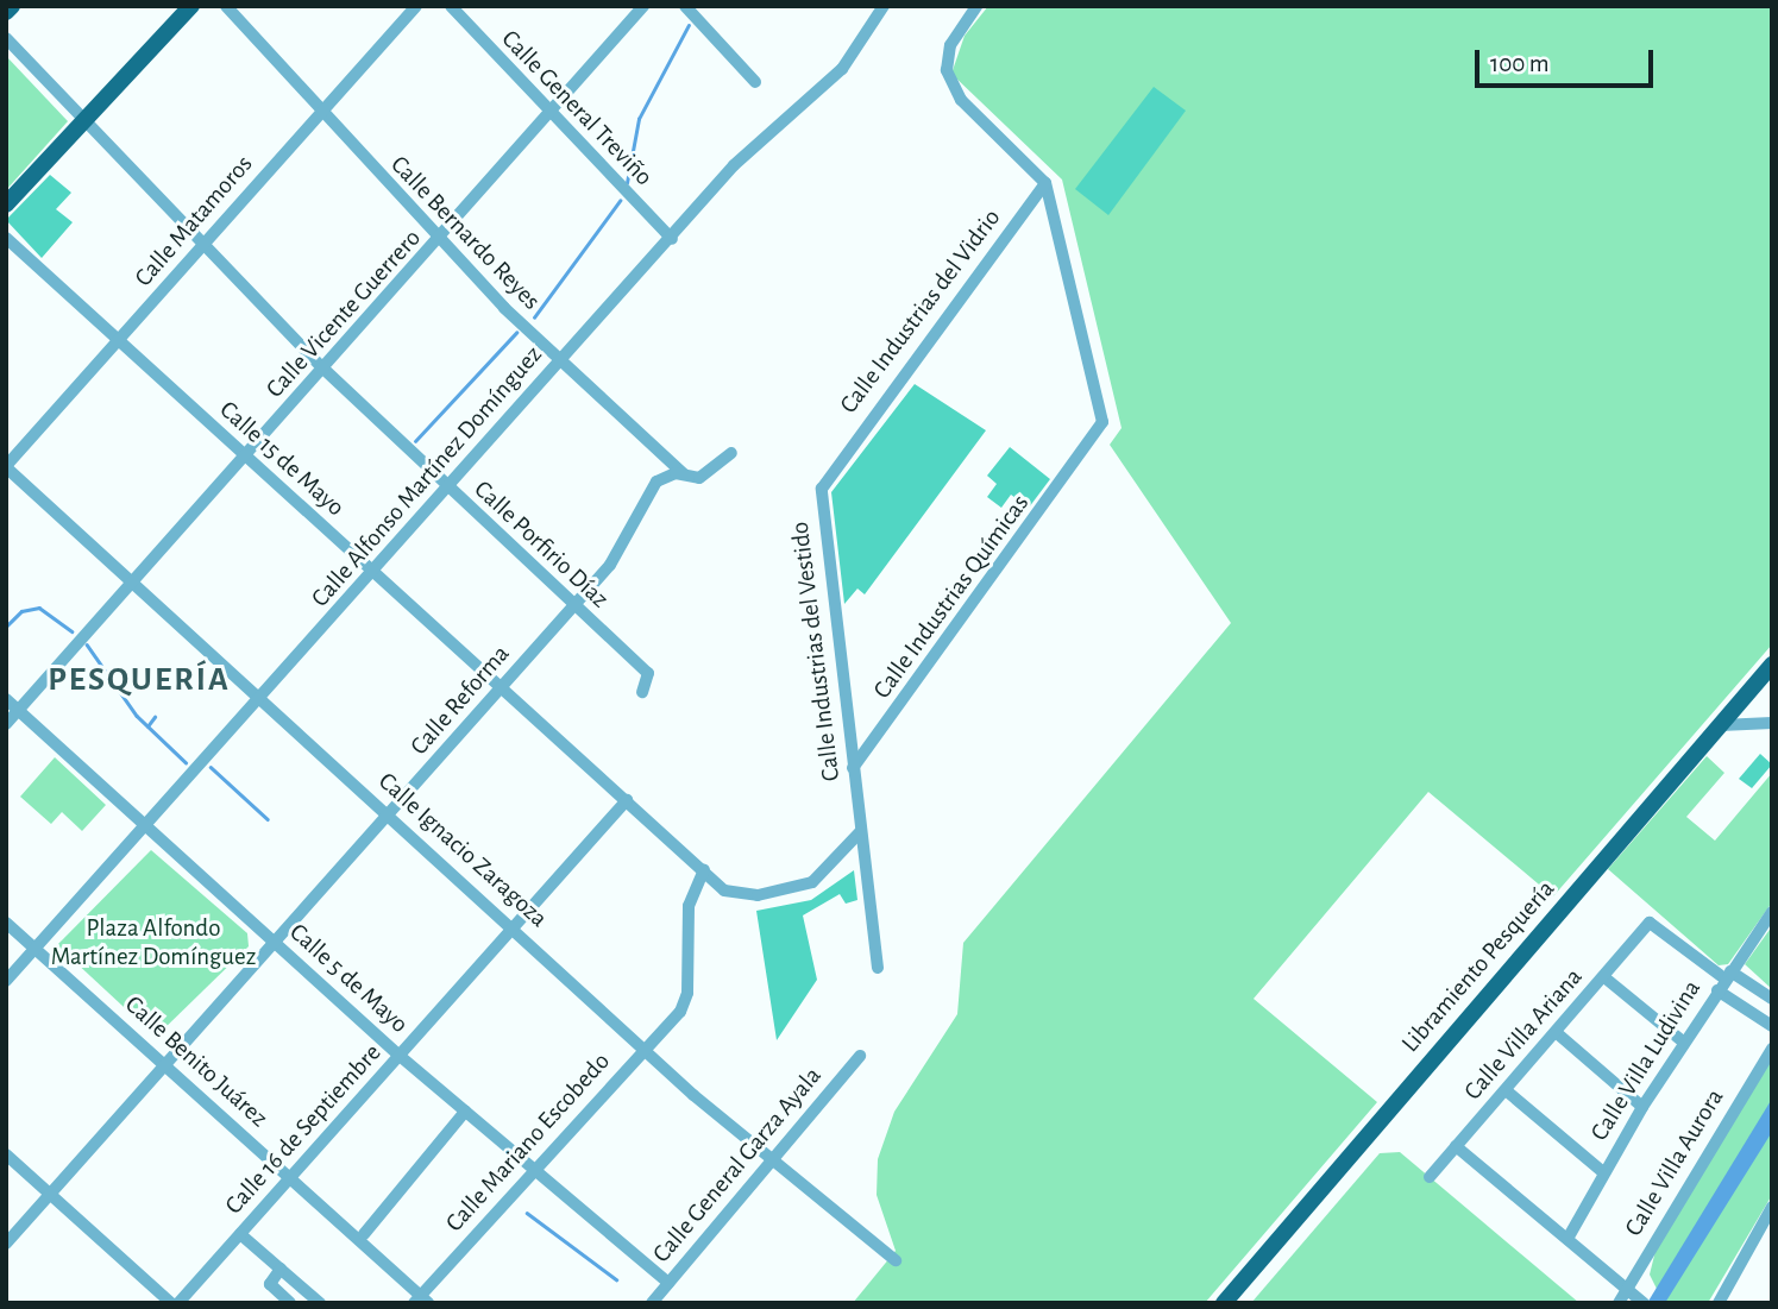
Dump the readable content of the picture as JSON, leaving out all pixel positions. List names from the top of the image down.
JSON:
{
  "streets": {
    "main road": ["Libramiento Pesquería"],
    "street": [
      "Calle General Treviño",
      "Calle Matamoros",
      "Calle Bernardo Reyes",
      "Calle Industrias del Vidrio",
      "Calle Vicente Guerrero",
      "Calle 15 de Mayo",
      "Calle Alfonso Martínez Domínguez",
      "Calle Porfirio Díaz",
      "Calle Industrias Químicas",
      "Calle Industrias del Vestido",
      "Calle Reforma",
      "Calle Ignacio Zaragoza",
      "Calle 5 de Mayo",
      "Calle Villa Ariana",
      "Calle Villa Ludivina",
      "Calle Benito Juárez",
      "Calle 16 de Septiembre",
      "Calle Mariano Escobedo",
      "Calle Villa Aurora",
      "Calle General Garza Ayala"
    ]
  },
  "crossings": [
    ["Calle General Treviño", "Calle Vicente Guerrero"],
    ["Calle General Treviño", "Calle Alfonso Martínez Domínguez"],
    ["Calle Matamoros", "Calle Bernardo Reyes"],
    ["Calle Matamoros", "Calle 15 de Mayo"],
    ["Calle Matamoros", "Calle Porfirio Díaz"],
    ["Calle Matamoros", "Calle Ignacio Zaragoza"],
    ["Calle Bernardo Reyes", "Calle Vicente Guerrero"],
    ["Calle Bernardo Reyes", "Calle Alfonso Martínez Domínguez"],
    ["Calle Bernardo Reyes", "Calle Reforma"],
    ["Calle Industrias del Vidrio", "Calle Industrias Químicas"],
    ["Calle Industrias del Vidrio", "Calle Industrias del Vestido"],
    ["Calle Vicente Guerrero", "Calle 15 de Mayo"],
    ["Calle Vicente Guerrero", "Calle Porfirio Díaz"],
    ["Calle Vicente Guerrero", "Calle Ignacio Zaragoza"],
    ["Calle Vicente Guerrero", "Calle 5 de Mayo"],
    ["Calle 15 de Mayo", "Calle Alfonso Martínez Domínguez"],
    ["Calle 15 de Mayo", "Calle Industrias del Vestido"],
    ["Calle 15 de Mayo", "Calle Reforma"],
    ["Calle 15 de Mayo", "Calle 16 de Septiembre"],
    ["Calle 15 de Mayo", "Calle Mariano Escobedo"],
    ["Calle Alfonso Martínez Domínguez", "Calle Porfirio Díaz"],
    ["Calle Alfonso Martínez Domínguez", "Calle Ignacio Zaragoza"],
    ["Calle Alfonso Martínez Domínguez", "Calle 5 de Mayo"],
    ["Calle Alfonso Martínez Domínguez", "Calle Benito Juárez"],
    ["Calle Porfirio Díaz", "Calle Reforma"],
    ["Calle Industrias Químicas", "Calle Industrias del Vestido"],
    ["Calle Reforma", "Calle Ignacio Zaragoza"],
    ["Calle Reforma", "Calle 5 de Mayo"],
    ["Calle Reforma", "Calle Benito Juárez"],
    ["Calle Ignacio Zaragoza", "Calle 16 de Septiembre"],
    ["Calle Ignacio Zaragoza", "Calle Mariano Escobedo"],
    ["Calle Ignacio Zaragoza", "Calle General Garza Ayala"],
    ["Calle 5 de Mayo", "Calle 16 de Septiembre"],
    ["Calle 5 de Mayo", "Calle Mariano Escobedo"],
    ["Calle 5 de Mayo", "Calle General Garza Ayala"],
    ["Calle Villa Ariana", "Calle Villa Ludivina"],
    ["Calle Benito Juárez", "Calle 16 de Septiembre"],
    ["Calle Benito Juárez", "Calle Mariano Escobedo"]
  ],
  "districts": ["PESQUERÍA"],
  "parks": ["Plaza Alfondo Martínez Domínguez"],
  "scale_bar": "100 m"
}
